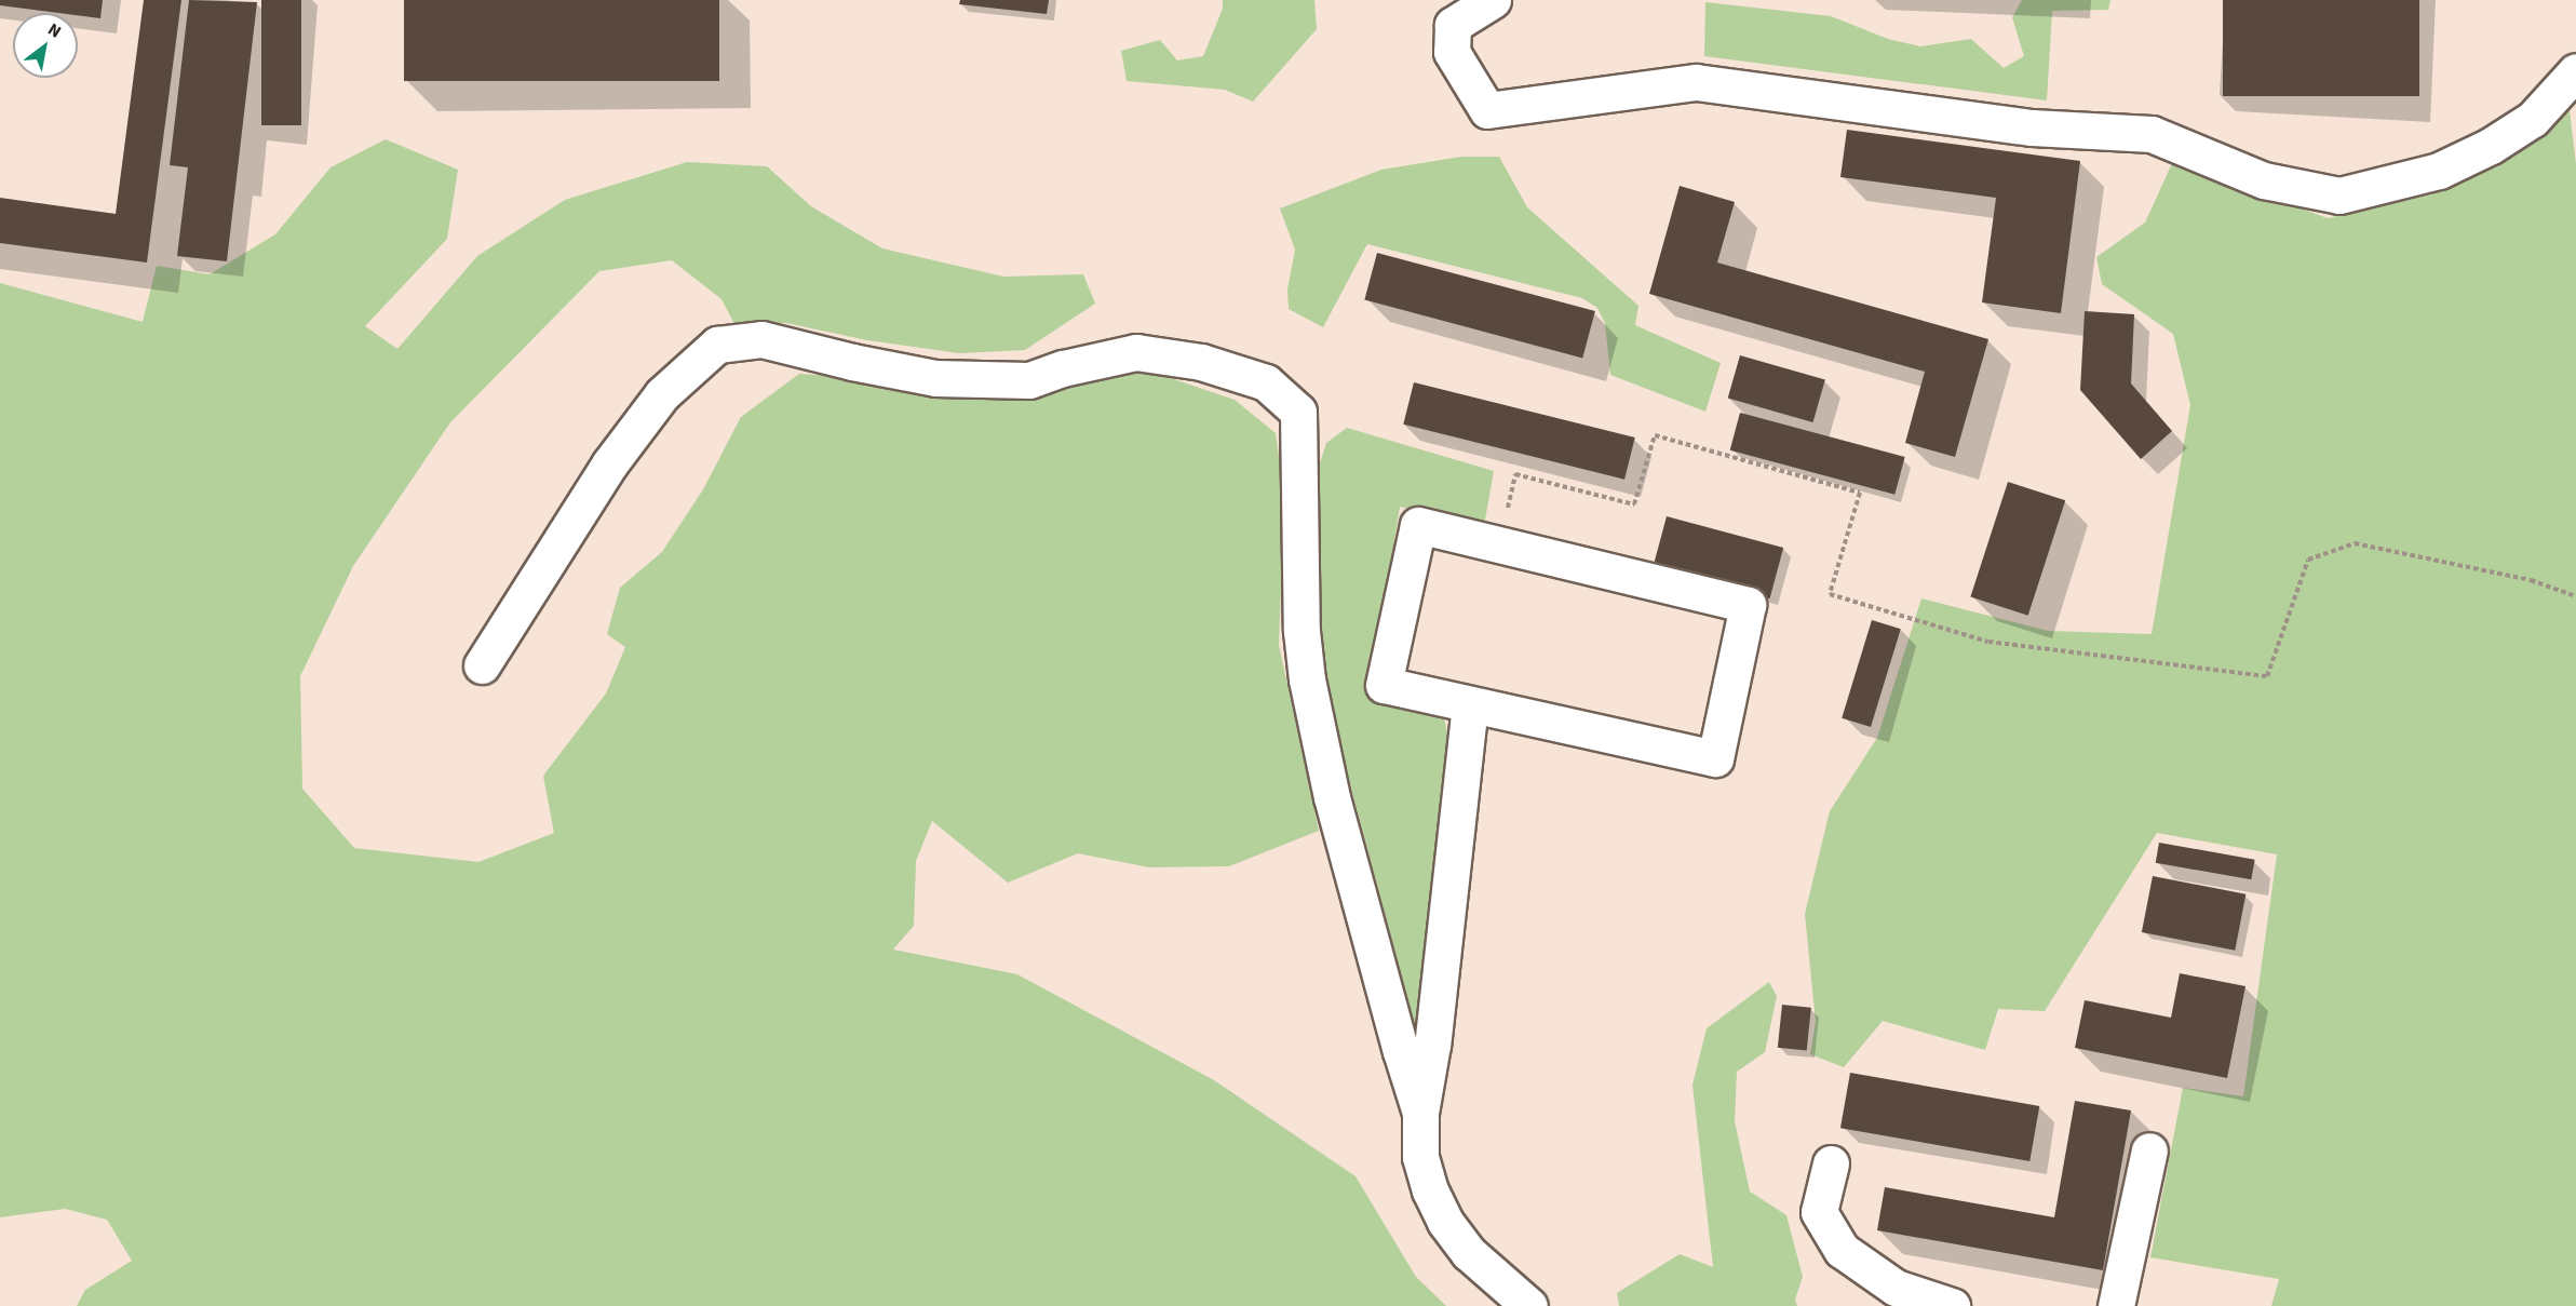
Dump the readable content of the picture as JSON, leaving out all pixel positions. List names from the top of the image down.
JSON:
{
  "north": "top right"
}
